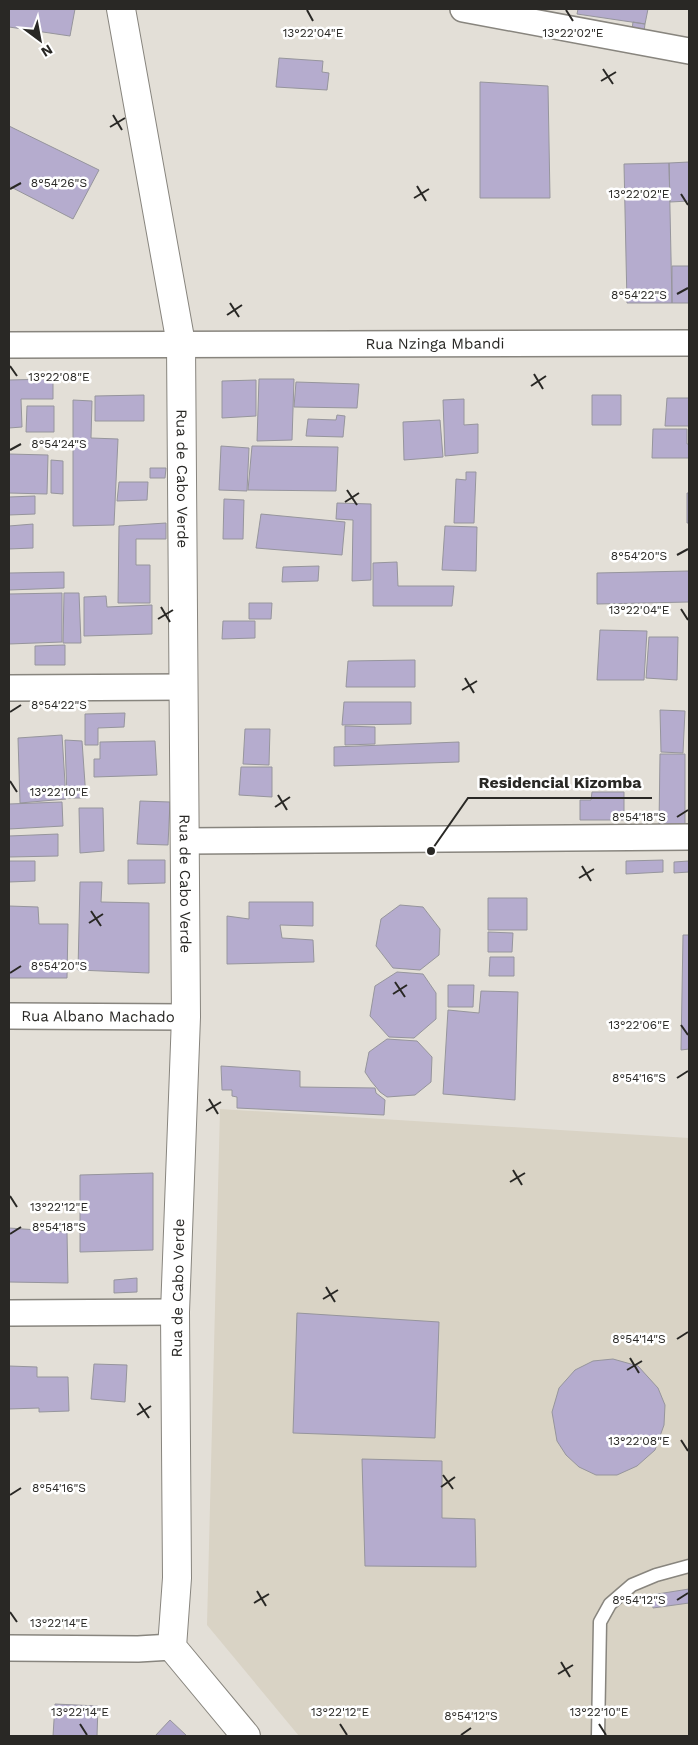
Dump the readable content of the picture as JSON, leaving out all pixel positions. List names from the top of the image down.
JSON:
{
  "streets": {
    "main road": ["Rua de Cabo Verde"],
    "street": ["Rua Nzinga Mbandi", "Rua Albano Machado"]
  },
  "crossings": [
    ["Rua Nzinga Mbandi", "Rua de Cabo Verde"],
    ["Rua de Cabo Verde", "Rua Albano Machado"]
  ],
  "places": ["Residencial Kizomba"],
  "north": "bottom right",
  "coordinates": [
    "13°22'04\"E",
    "13°22'02\"E",
    "8°54'26\"S",
    "8°54'22\"S",
    "13°22'08\"E",
    "8°54'24\"S",
    "8°54'20\"S",
    "13°22'10\"E",
    "8°54'18\"S",
    "13°22'06\"E",
    "8°54'16\"S",
    "13°22'12\"E",
    "8°54'14\"S",
    "8°54'12\"S",
    "13°22'14\"E"
  ]
}
